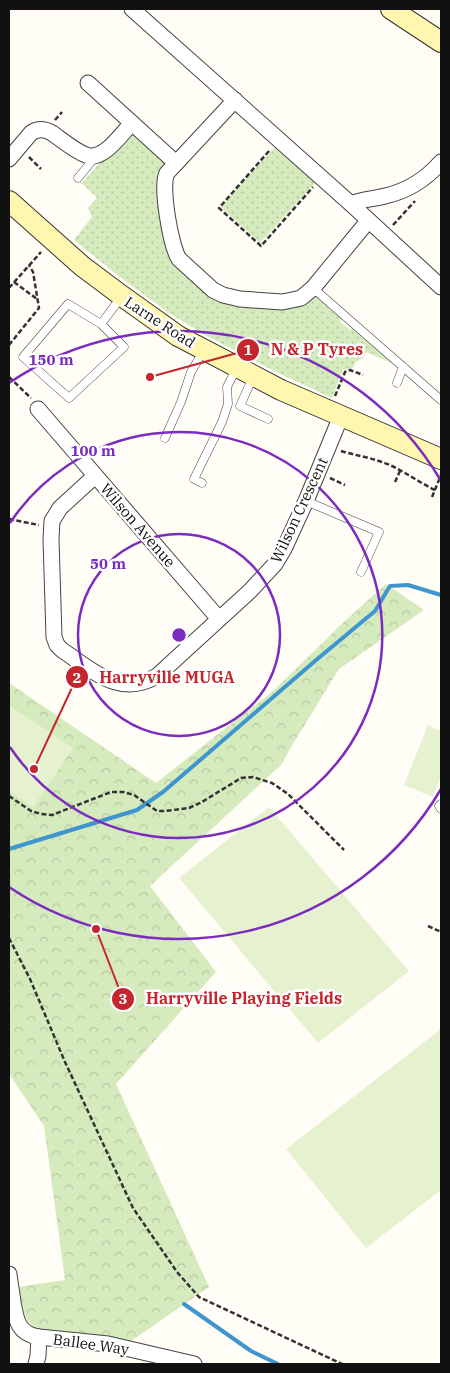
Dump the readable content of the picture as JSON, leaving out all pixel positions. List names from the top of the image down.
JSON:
{
  "streets": {
    "street": [
      "Larne Road",
      "Wilson Crescent",
      "Wilson Avenue",
      "Ballee Way"
    ]
  },
  "crossings": [
    ["Larne Road", "Wilson Crescent"],
    ["Wilson Crescent", "Wilson Avenue"]
  ],
  "places": ["N & P Tyres", "Harryville MUGA", "Harryville Playing Fields"],
  "rings": ["150 m", "100 m", "50 m"]
}
